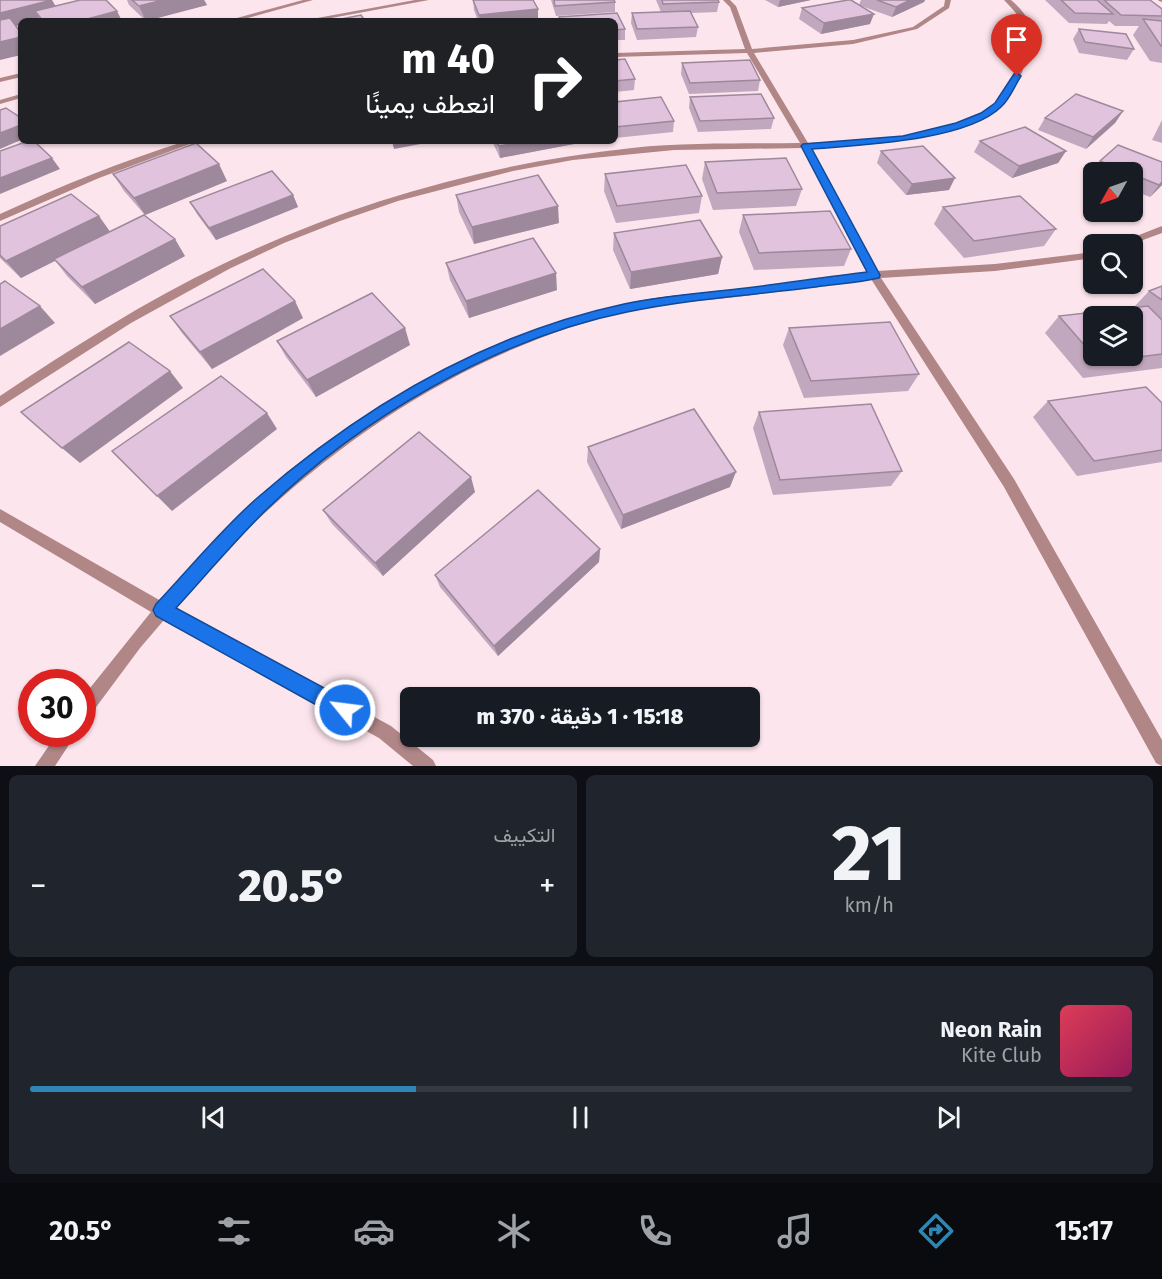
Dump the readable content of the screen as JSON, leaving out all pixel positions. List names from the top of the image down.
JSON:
{
  "north": "bottom left",
  "page": {
    "turn": ["40 m", "انعطف يمينًا"],
    "limit": "30",
    "trip": "15:18 · 1 دقيقة · 370 m",
    "tile": [
      ["21", "km/h"],
      "التكييف"
    ],
    "heat": ["−", "20.5°", "+"],
    "song": ["Neon Rain", "Kite Club"],
    "tabs": ["15:17", "20.5°"]
  }
}
